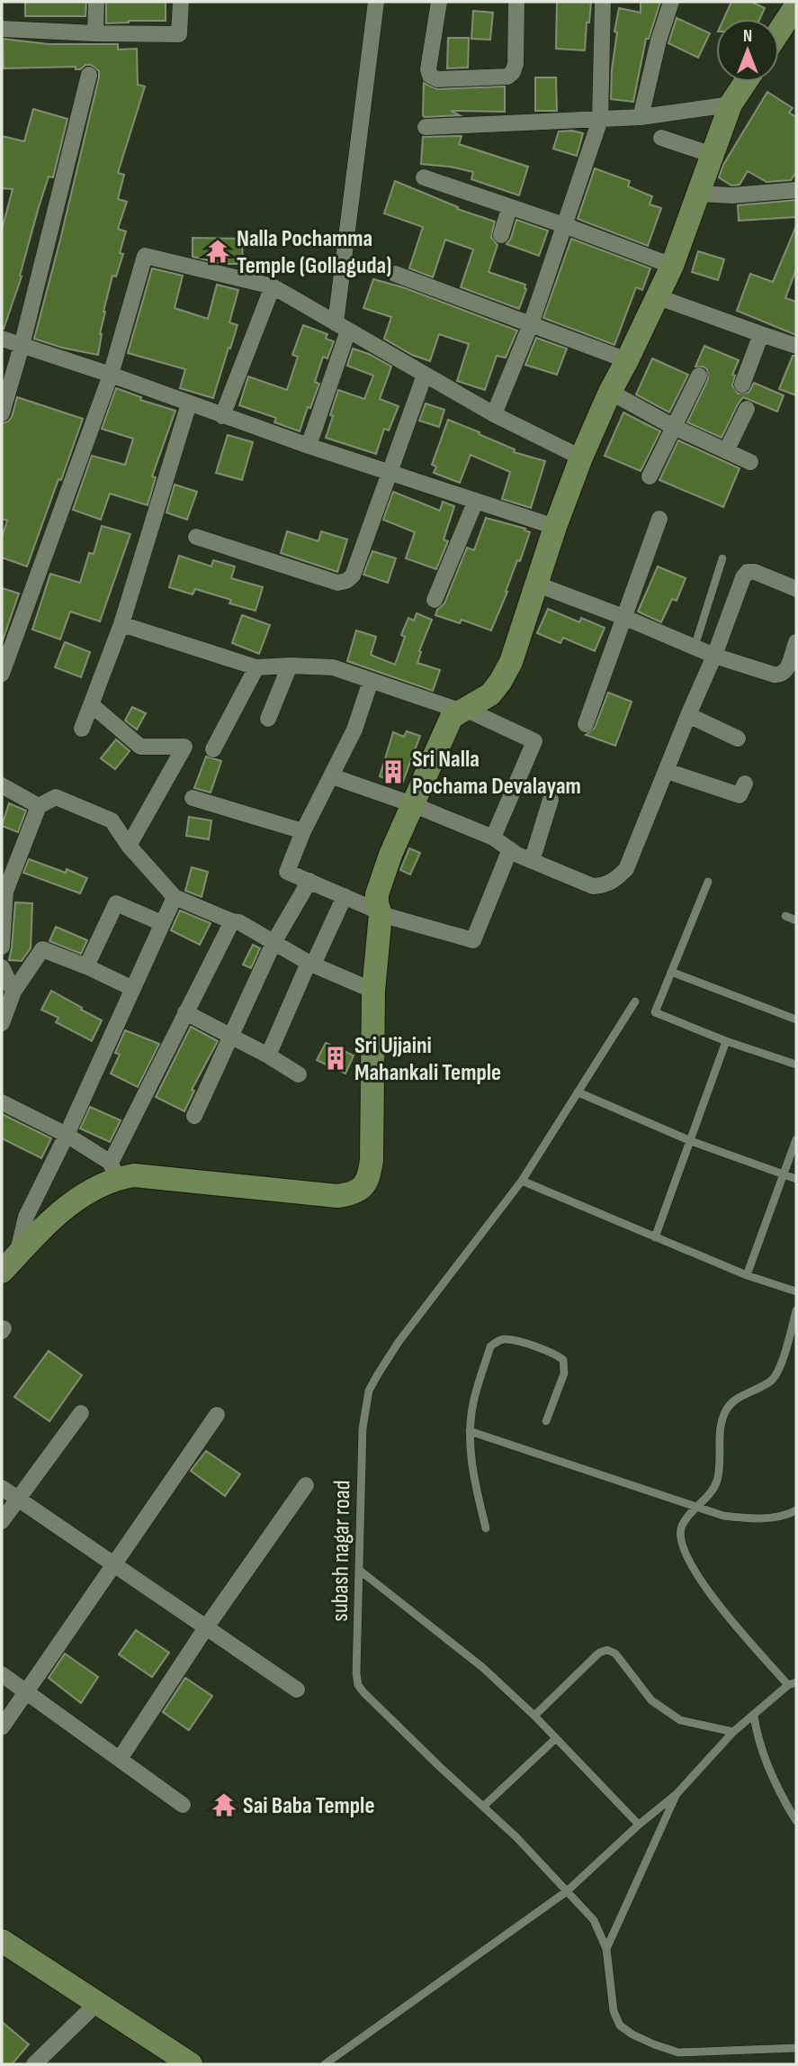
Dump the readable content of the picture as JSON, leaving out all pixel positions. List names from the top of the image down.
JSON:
{
  "streets": {
    "lane": ["subash nagar road"]
  },
  "places": {
    "temple": ["Nalla Pochamma Temple (Gollaguda)", "Sai Baba Temple"],
    "building": ["Sri Nalla Pochama Devalayam", "Sri Ujjaini Mahankali Temple"]
  },
  "north": "top"
}
